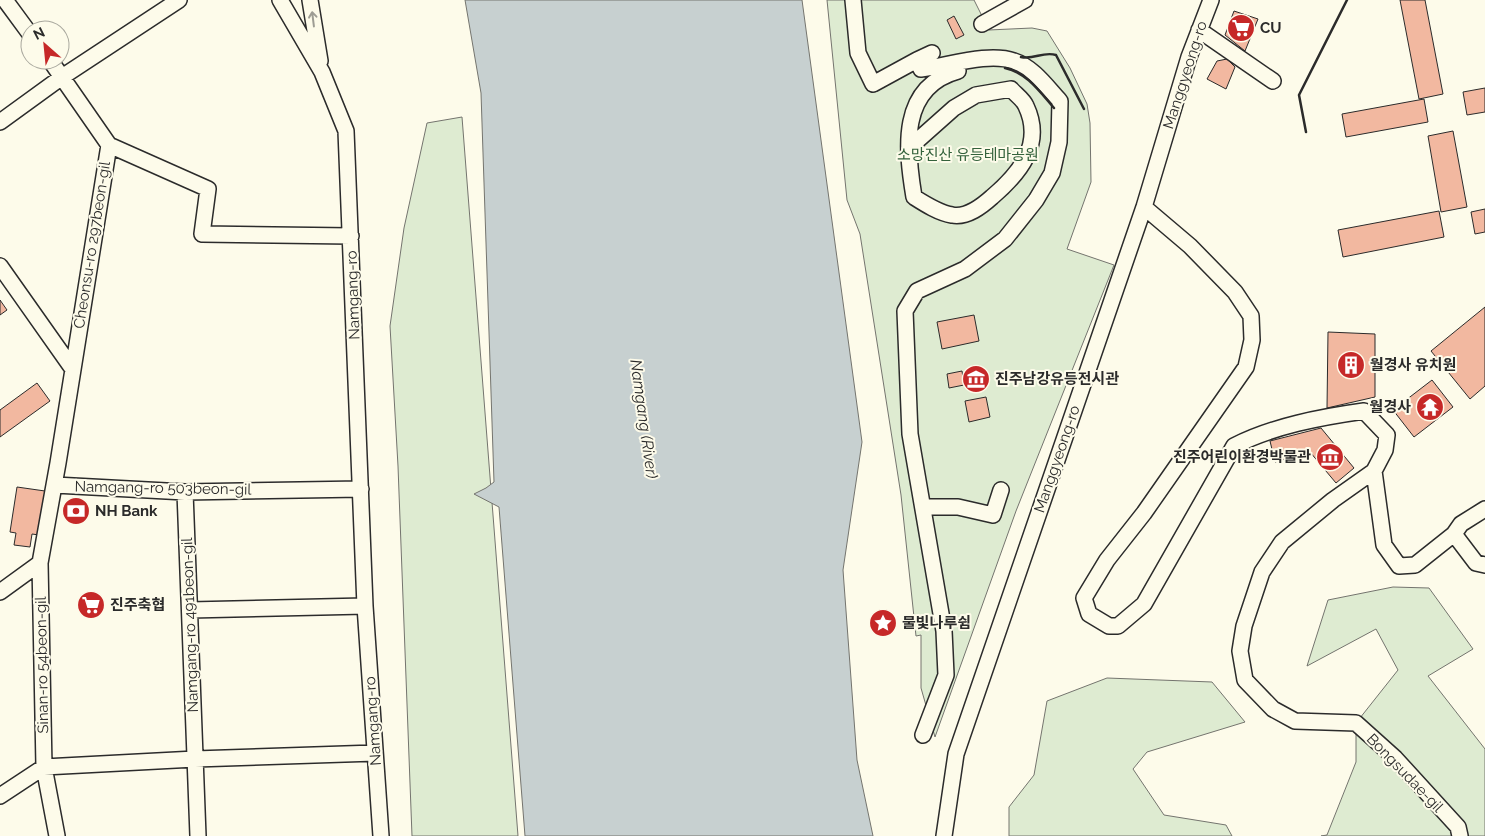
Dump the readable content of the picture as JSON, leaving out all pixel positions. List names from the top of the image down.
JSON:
{
  "streets": {
    "street": [
      "Manggyeong-ro",
      "Cheonsu-ro 297beon-gil",
      "Namgang-ro",
      "Namgang-ro 503beon-gil",
      "Namgang-ro 491beon-gil",
      "Sinan-ro 54beon-gil",
      "Bongsudae-gil"
    ]
  },
  "crossings": [
    ["Cheonsu-ro 297beon-gil", "Namgang-ro 503beon-gil"],
    ["Namgang-ro", "Namgang-ro 503beon-gil"],
    ["Namgang-ro 503beon-gil", "Namgang-ro 491beon-gil"],
    ["Namgang-ro 503beon-gil", "Sinan-ro 54beon-gil"]
  ],
  "water": ["Namgang (River)"],
  "parks": ["소망진산 유등테마공원"],
  "places": {
    "supermarket": ["CU", "진주축협"],
    "building": ["월경사 유치원"],
    "museum": ["진주남강유등전시관", "진주어린이환경박물관"],
    "temple": ["월경사"],
    "bank": ["NH Bank"],
    "place": ["물빛나루쉼"]
  },
  "north": "top left"
}
